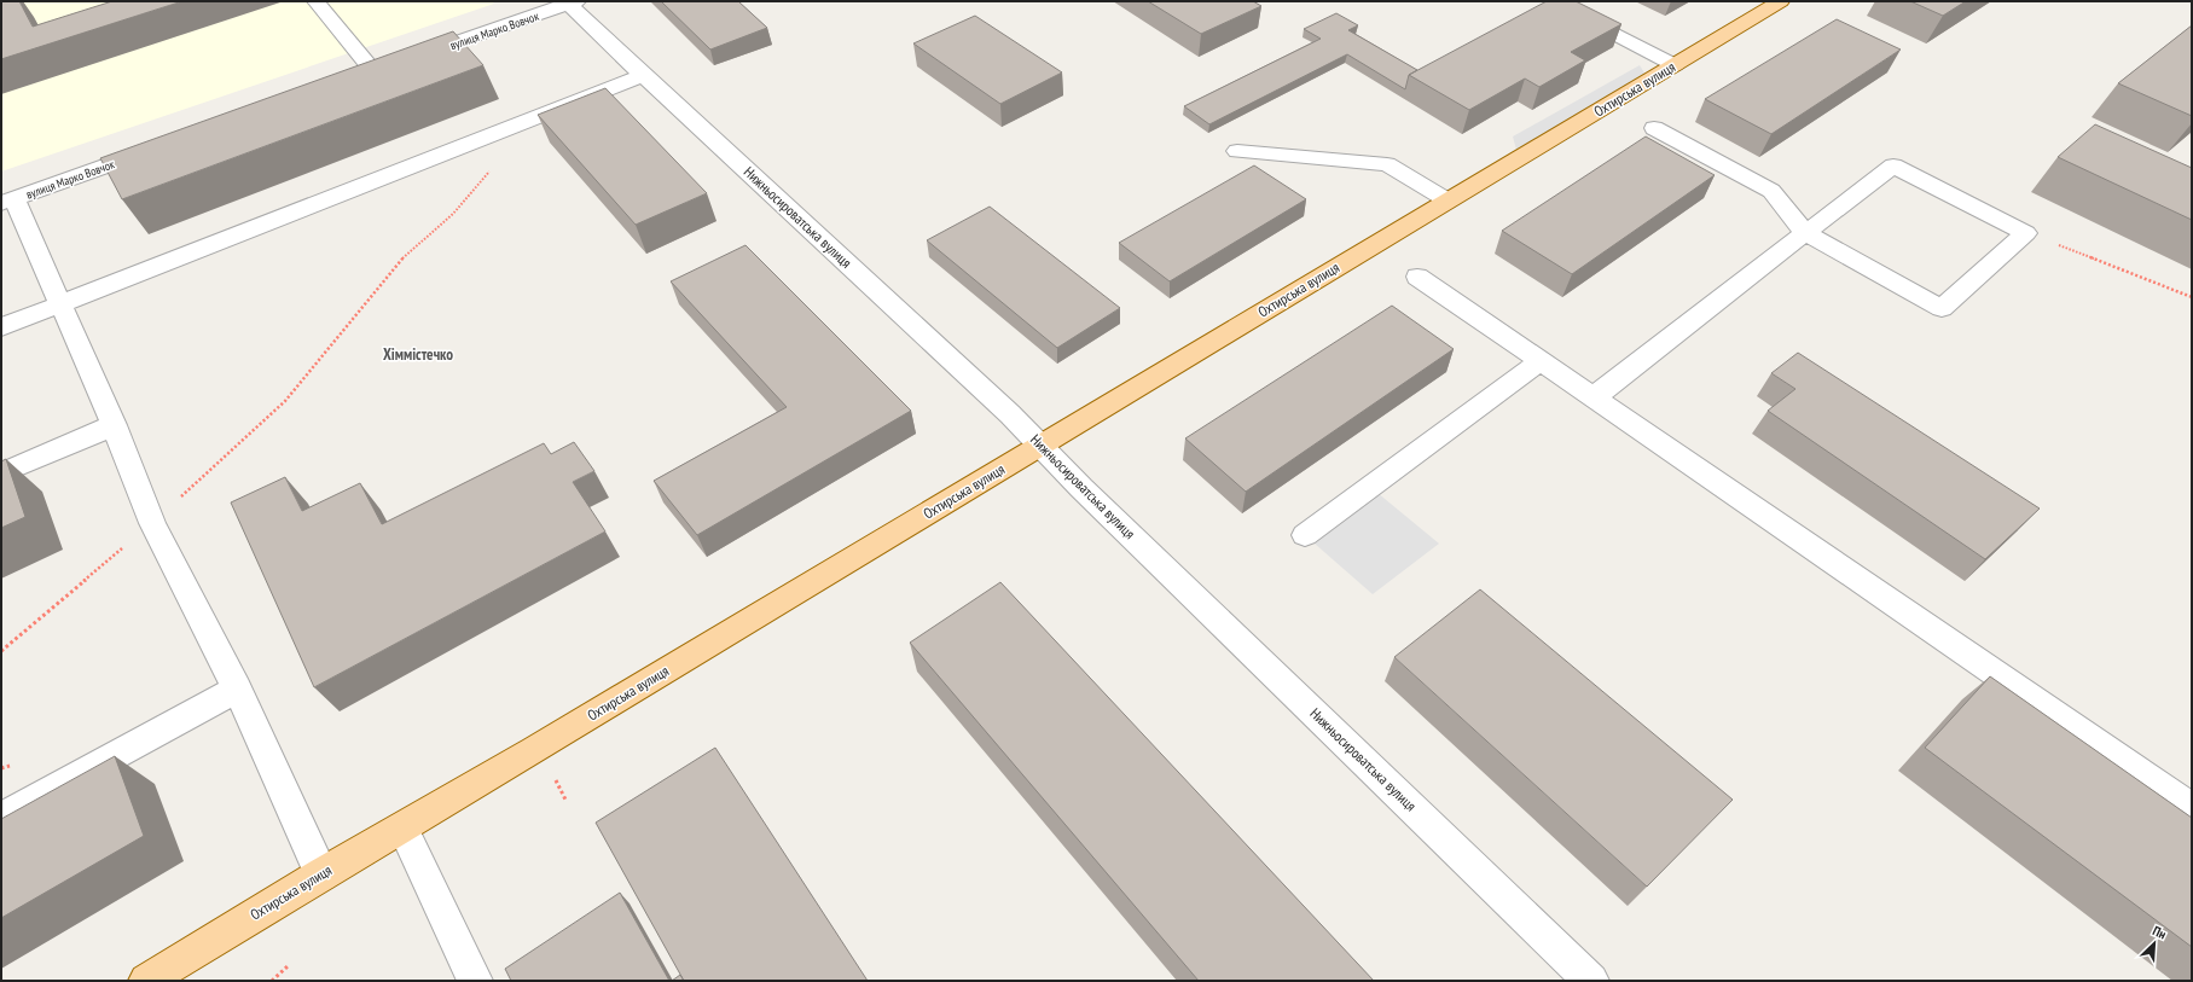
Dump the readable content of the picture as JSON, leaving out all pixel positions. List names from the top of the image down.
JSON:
{
  "streets": {
    "main road": ["Охтирська вулиця"],
    "street": ["вулиця Марко Вовчок", "Нижньосироватська вулиця"]
  },
  "crossings": [
    ["вулиця Марко Вовчок", "Нижньосироватська вулиця"],
    ["Охтирська вулиця", "Нижньосироватська вулиця"]
  ],
  "districts": ["Хіммістечко"],
  "north": "top right"
}
